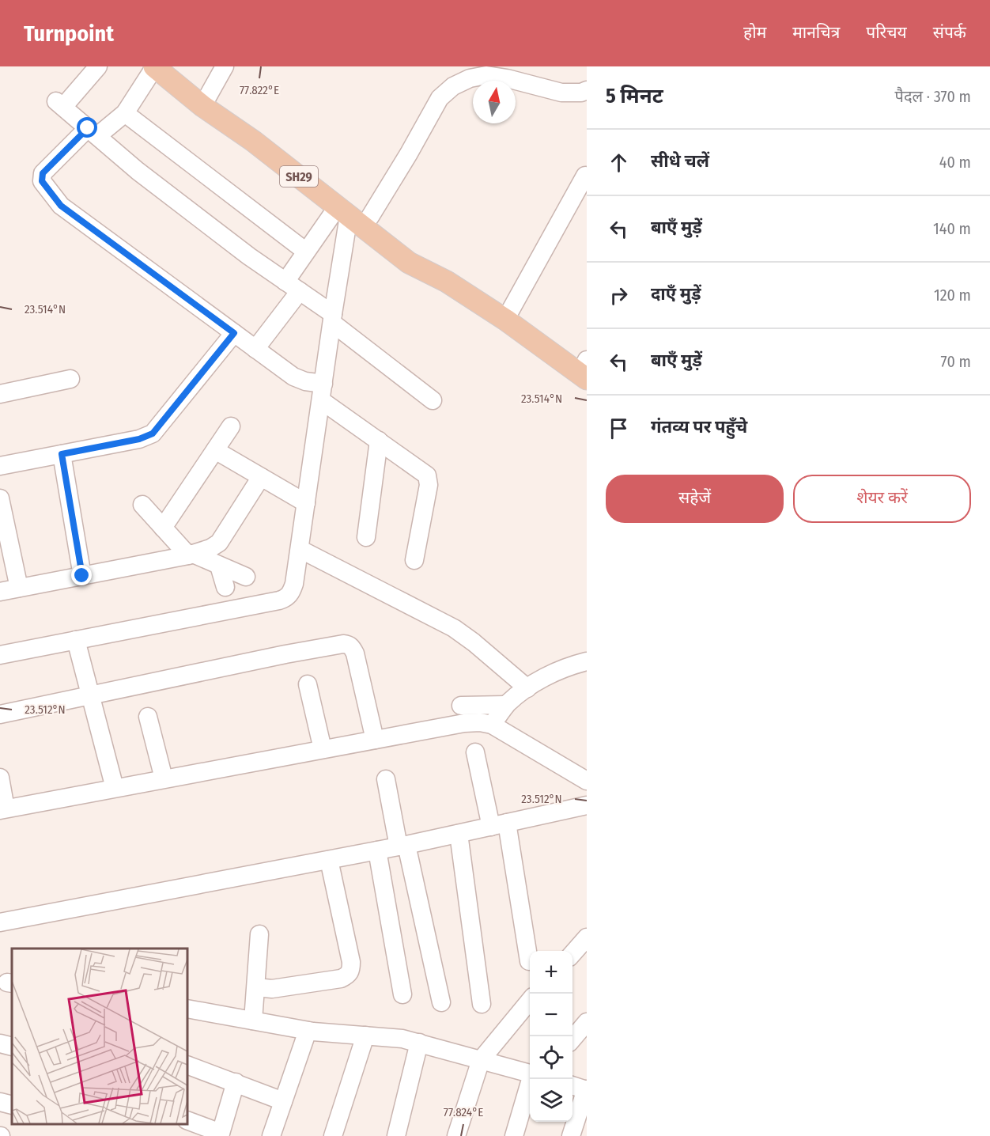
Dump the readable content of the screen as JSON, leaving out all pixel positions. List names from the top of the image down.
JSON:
{
  "streets": {
    "main road": ["SH29"]
  },
  "north": "top",
  "page": {
    "header": "Turnpoint",
    "nav": [
      "होम",
      "मानचित्र",
      "परिचय",
      "संपर्क"
    ],
    "heading": ["5 मिनट", "पैदल · 370 m"],
    "list": [
      ["सीधे चलें", "40 m"],
      ["बाएँ मुड़ें", "140 m"],
      ["दाएँ मुड़ें", "120 m"],
      ["बाएँ मुड़ें", "70 m"],
      "गंतव्य पर पहुँचे"
    ],
    "buttons": ["सहेजें", "शेयर करें"],
    "map_buttons": ["+", "−"]
  },
  "coordinates": [
    "77.822°E",
    "23.514°N",
    "23.512°N",
    "77.824°E"
  ]
}
